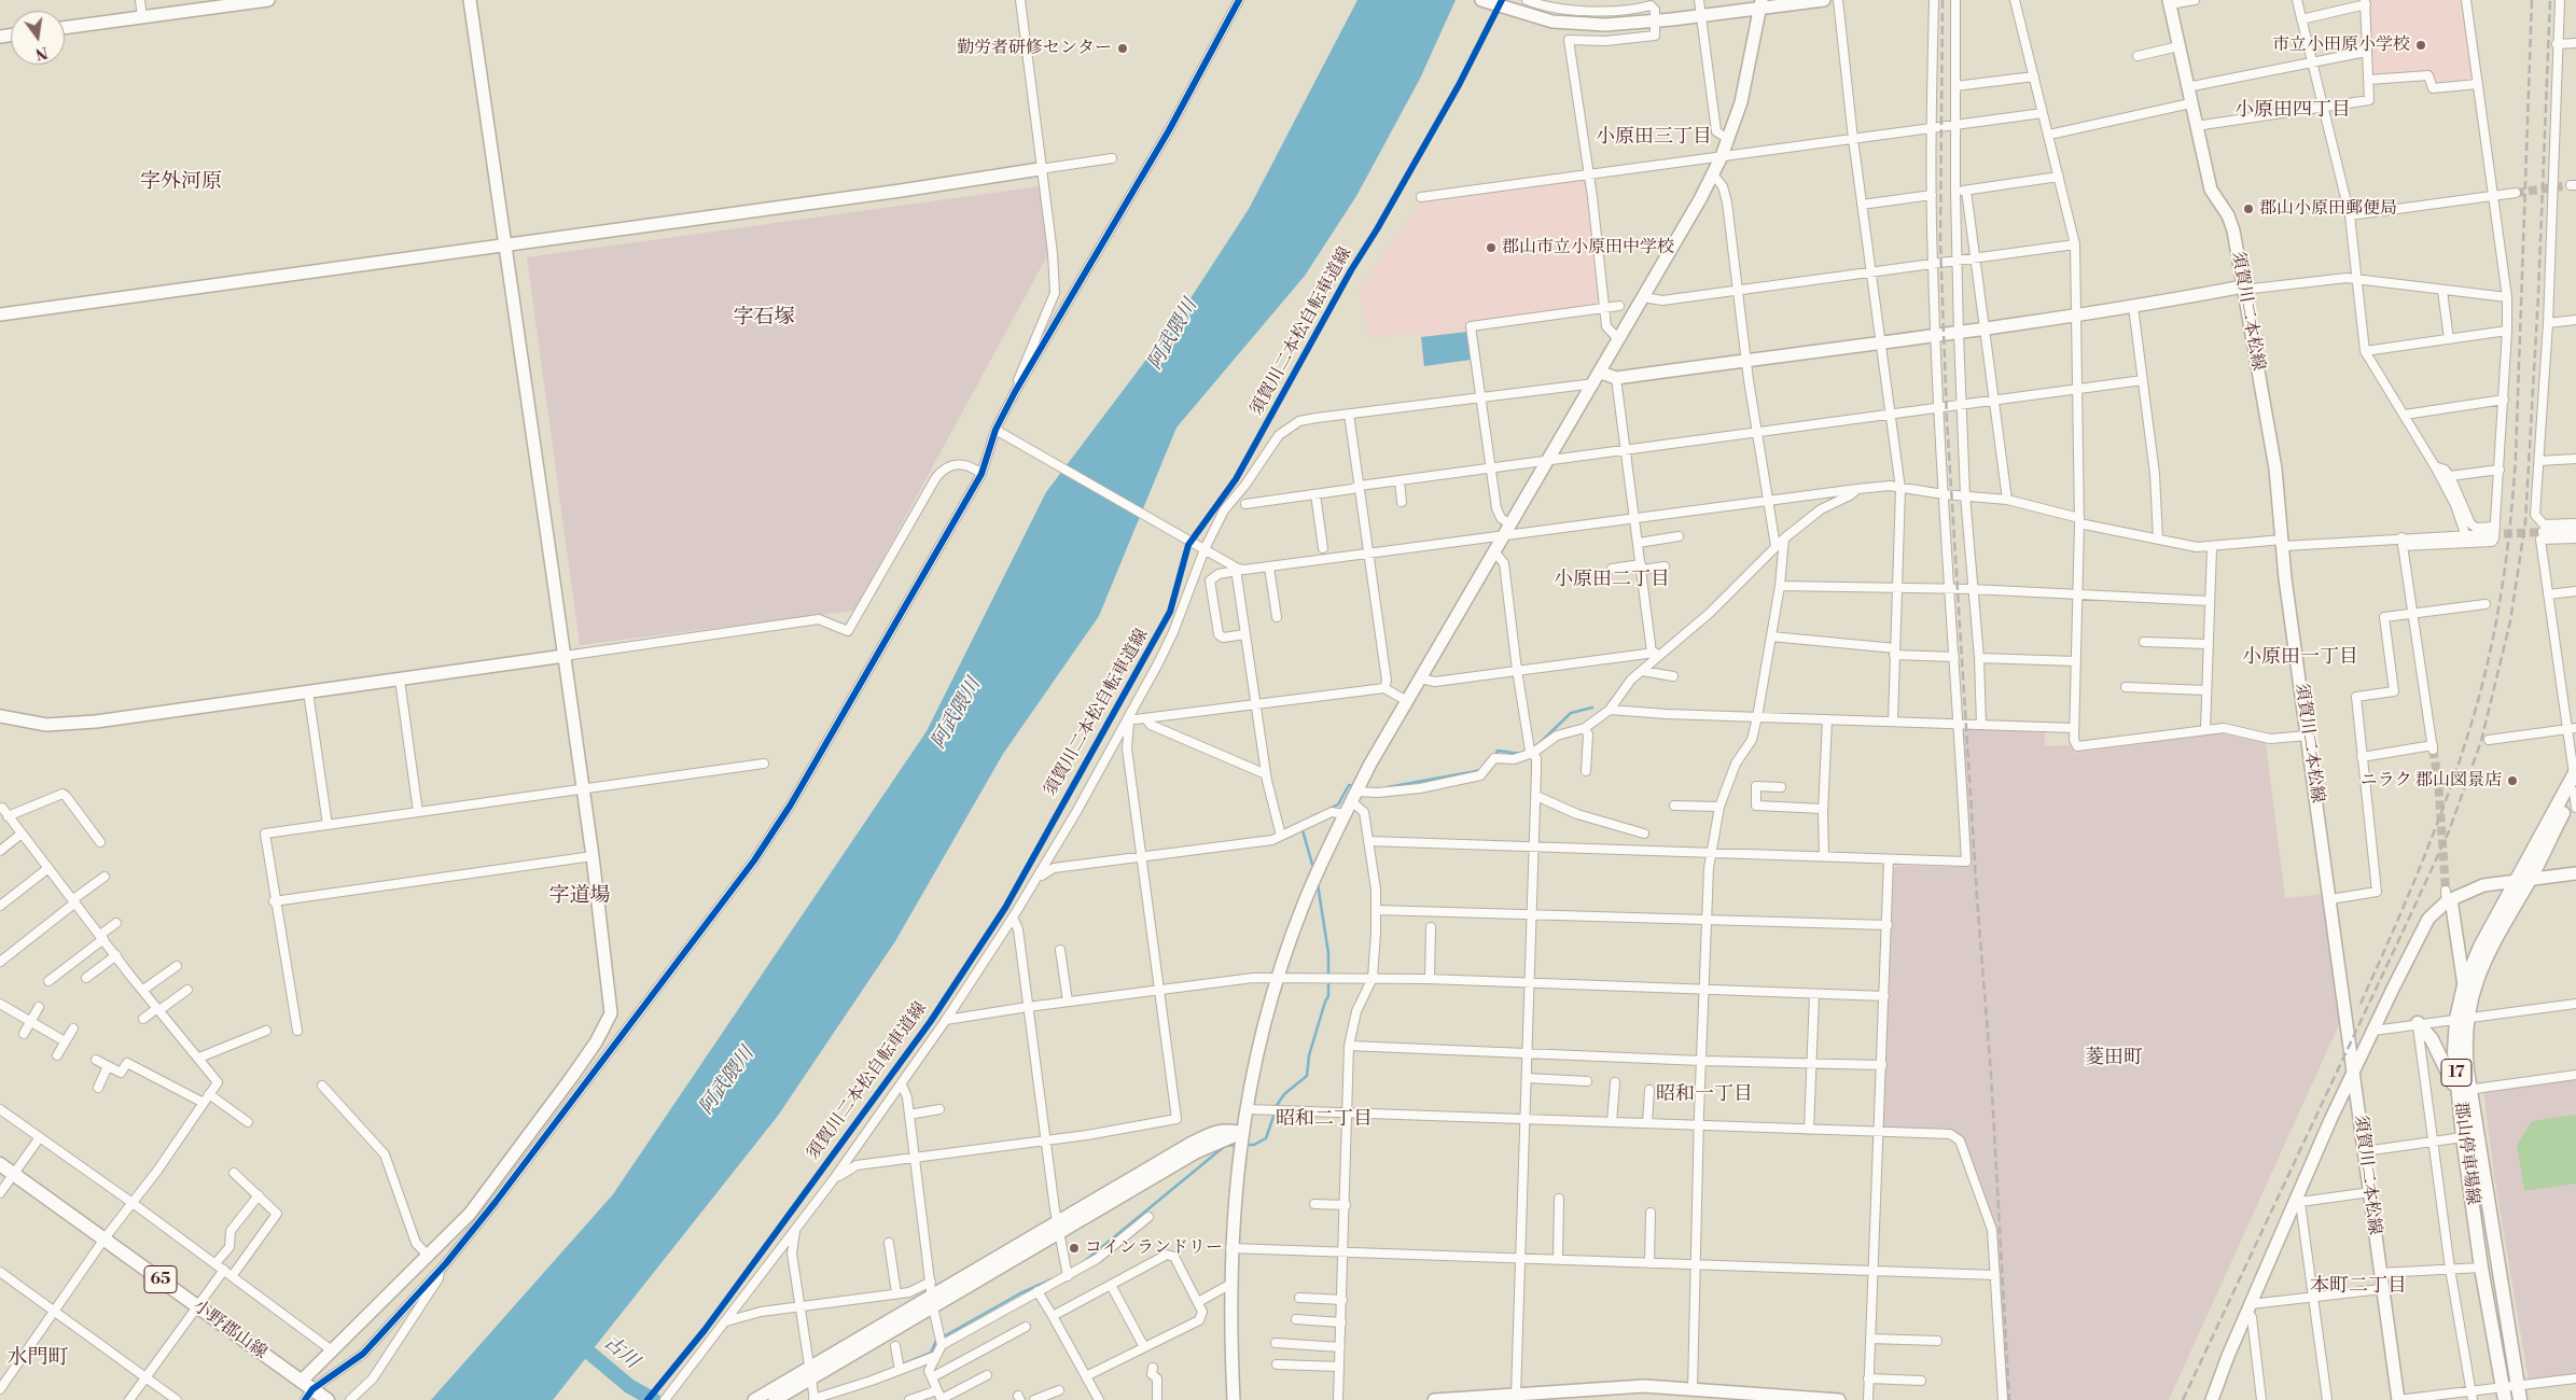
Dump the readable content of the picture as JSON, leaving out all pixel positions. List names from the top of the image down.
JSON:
{
  "streets": {
    "main road": [
      "17",
      "郡山停車場線",
      "65",
      "小野郡山線"
    ],
    "street": ["須賀川二本松線"],
    "cycle path": ["須賀川二本松自転車道線"]
  },
  "districts": [
    "小原田四丁目",
    "小原田三丁目",
    "字外河原",
    "字石塚",
    "小原田二丁目",
    "小原田一丁目",
    "字道場",
    "菱田町",
    "昭和一丁目",
    "昭和二丁目",
    "本町二丁目",
    "水門町"
  ],
  "water": ["阿武隈川", "古川"],
  "places": [
    "市立小田原小学校",
    "勤労者研修センター",
    "郡山小原田郵便局",
    "郡山市立小原田中学校",
    "ニラク 郡山図景店",
    "コインランドリー"
  ],
  "north": "bottom"
}
